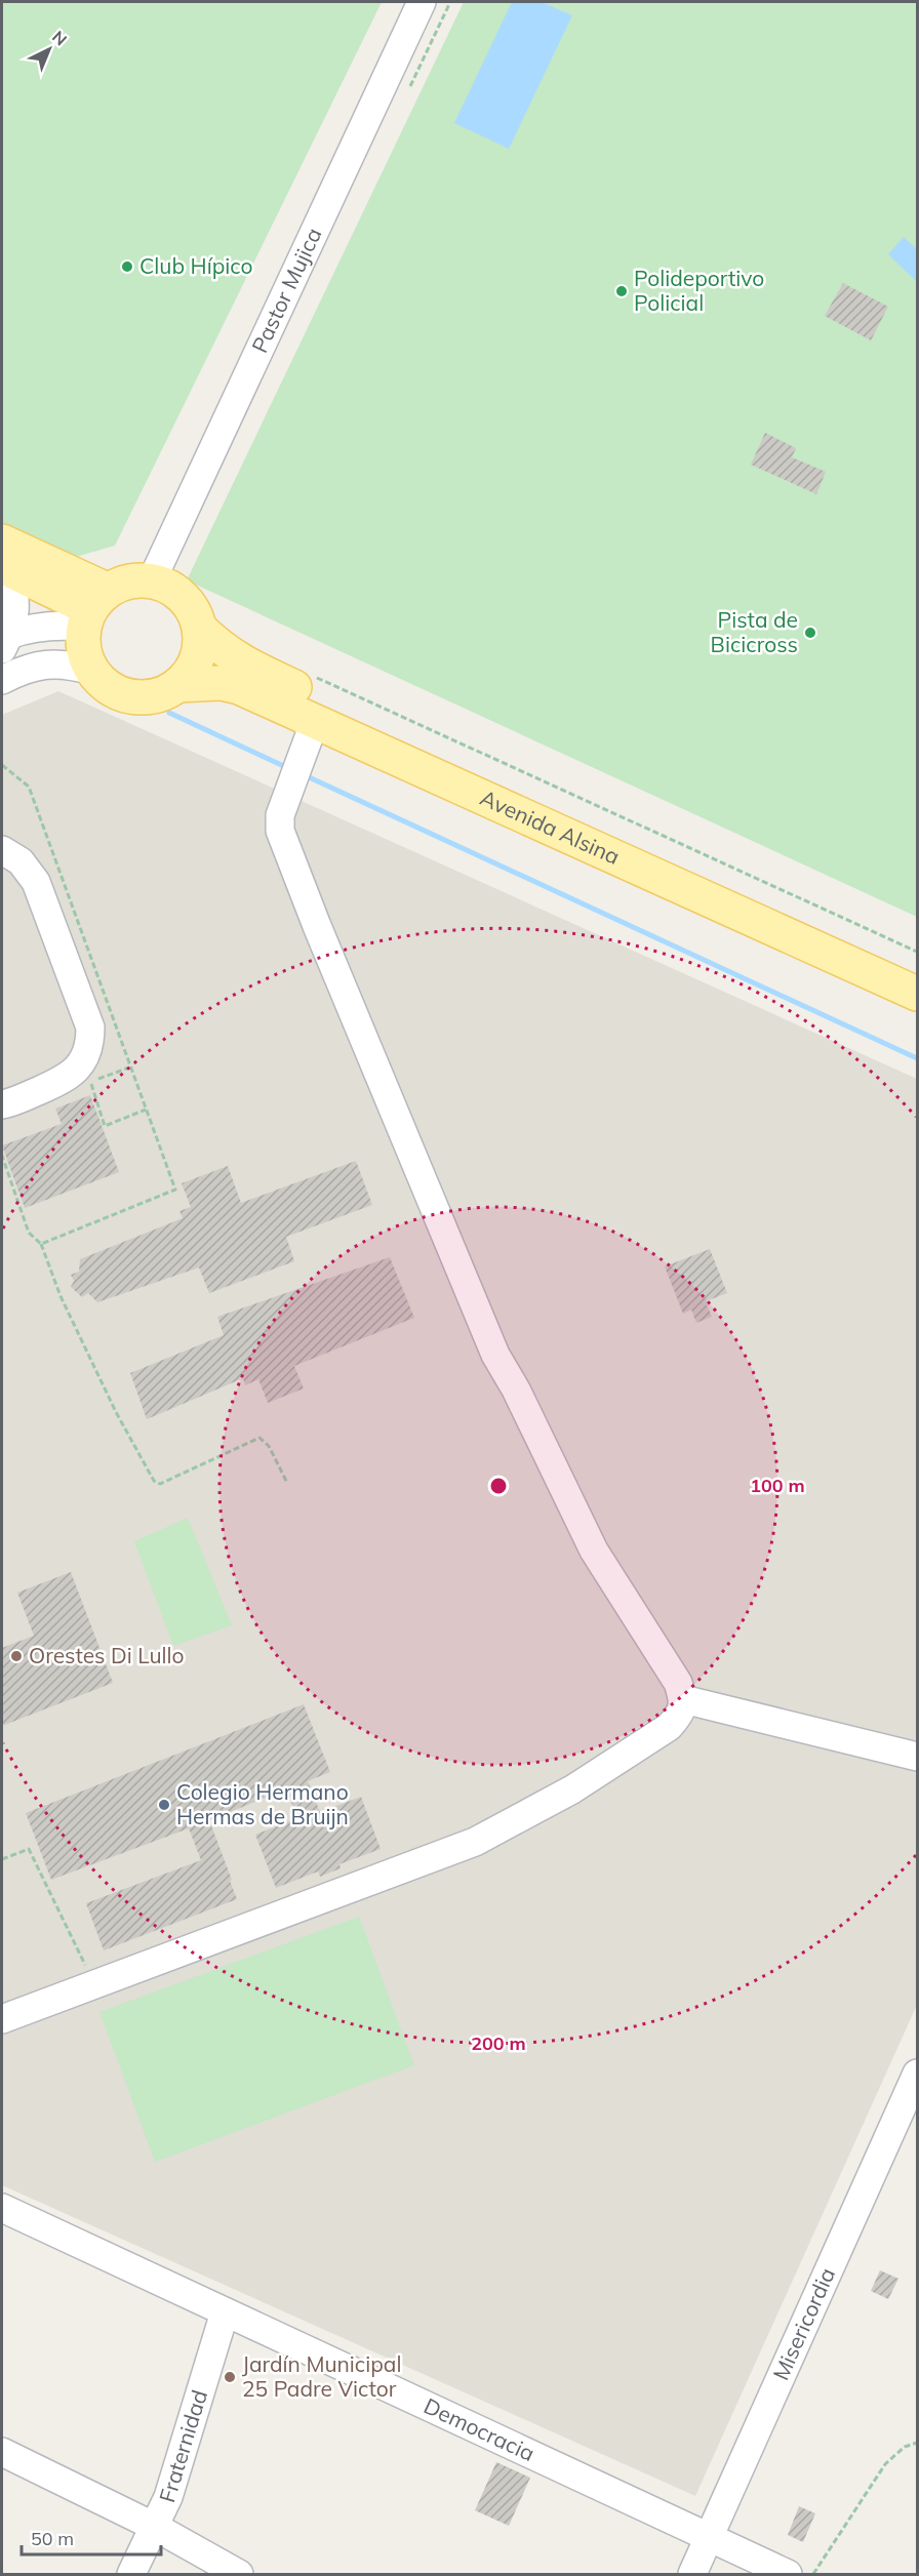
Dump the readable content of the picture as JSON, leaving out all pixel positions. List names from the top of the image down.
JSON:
{
  "streets": {
    "main road": ["Avenida Alsina"],
    "street": [
      "Pastor Mujica",
      "Misericordia",
      "Democracia",
      "Fraternidad"
    ]
  },
  "crossings": [
    ["Misericordia", "Democracia"],
    ["Democracia", "Fraternidad"]
  ],
  "places": [
    "Club Hípico",
    "Polideportivo Policial",
    "Pista de Bicicross",
    "Orestes Di Lullo",
    "Colegio Hermano Hermas de Bruijn",
    "Jardín Municipal 25 Padre Victor"
  ],
  "scale_bar": "50 m",
  "north": "top right",
  "rings": ["100 m", "200 m"]
}
